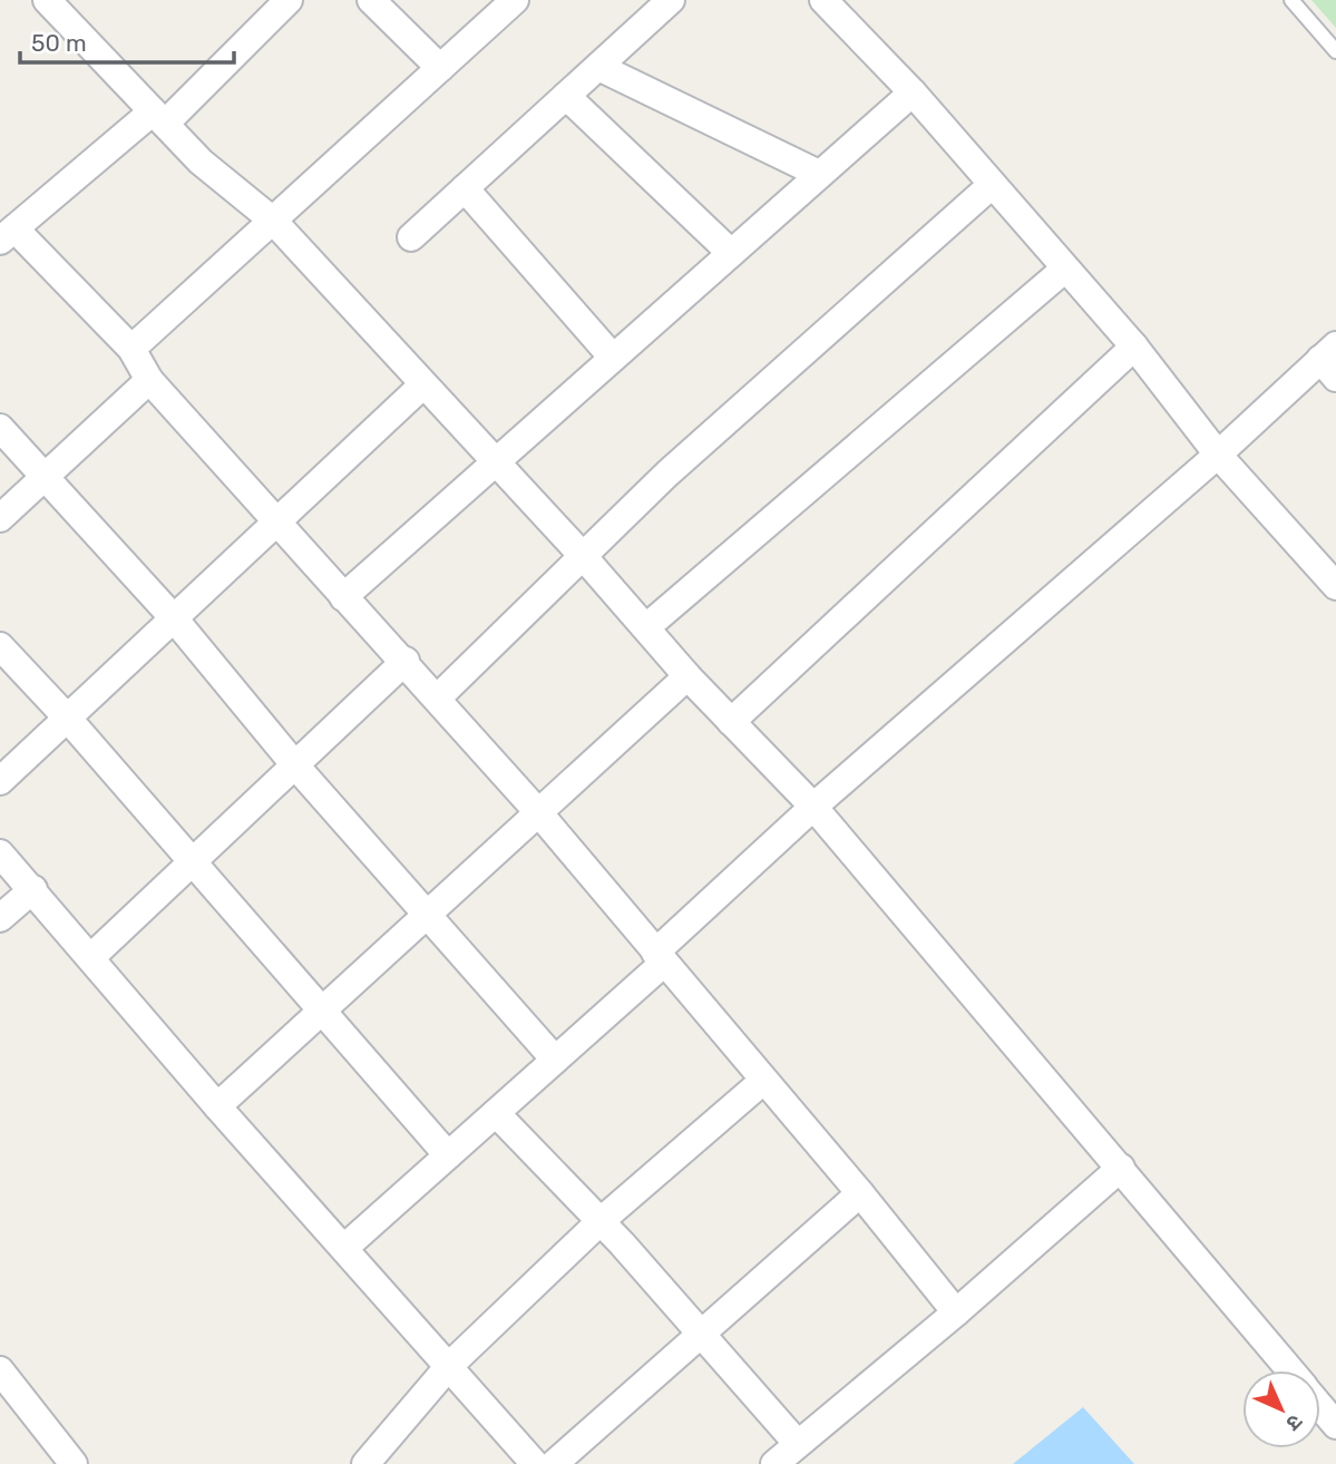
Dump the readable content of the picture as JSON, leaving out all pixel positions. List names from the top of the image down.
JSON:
{
  "scale_bar": "50 m",
  "north": "bottom right"
}
